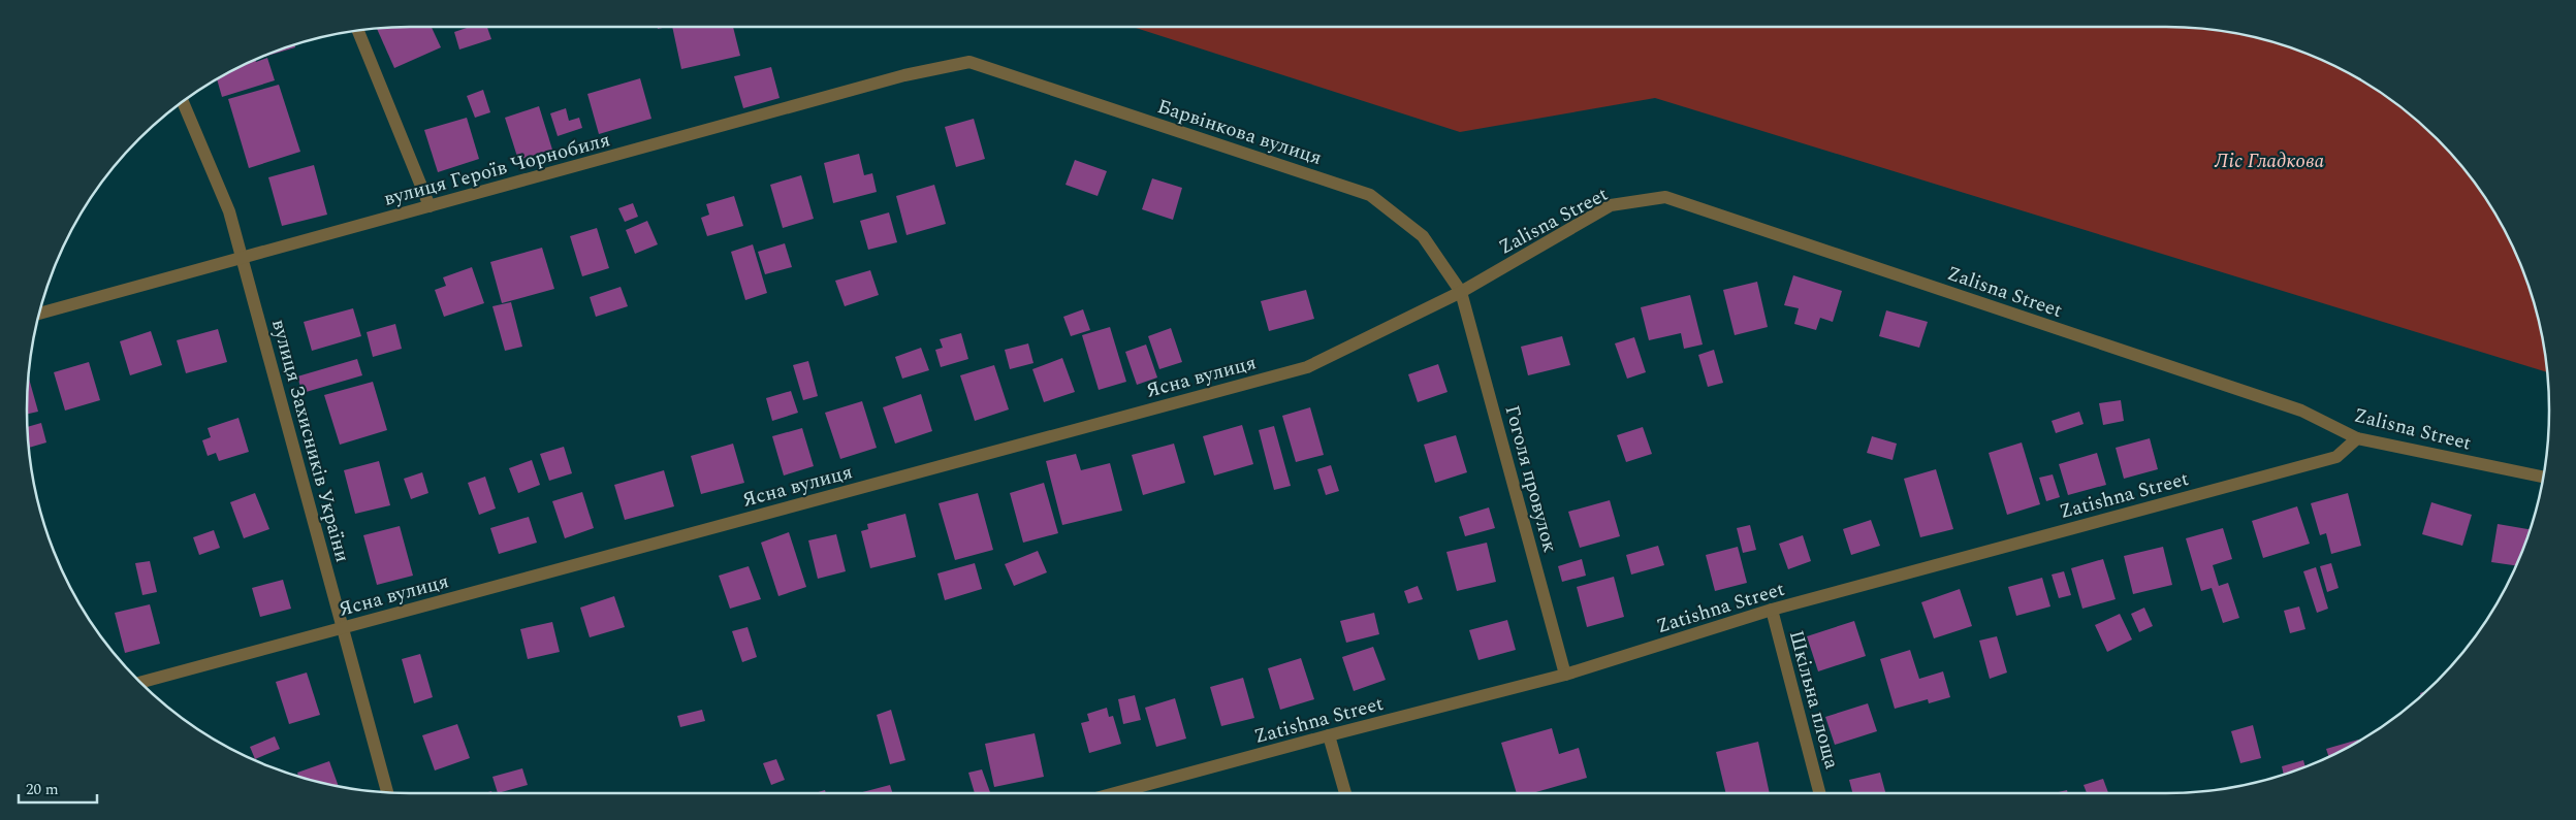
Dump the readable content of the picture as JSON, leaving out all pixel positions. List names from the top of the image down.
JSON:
{
  "streets": {
    "street": [
      "Барвінкова вулиця",
      "вулиця Героїв Чорнобиля",
      "Zalisna Street",
      "Ясна вулиця",
      "вулиця Захисників України",
      "Гоголя провулок",
      "Zatishna Street",
      "Шкільна площа"
    ]
  },
  "crossings": [
    ["Барвінкова вулиця", "вулиця Героїв Чорнобиля"],
    ["Барвінкова вулиця", "Zalisna Street"],
    ["Барвінкова вулиця", "Ясна вулиця"],
    ["Барвінкова вулиця", "Гоголя провулок"],
    ["вулиця Героїв Чорнобиля", "вулиця Захисників України"],
    ["Zalisna Street", "Ясна вулиця"],
    ["Zalisna Street", "Гоголя провулок"],
    ["Zalisna Street", "Zatishna Street"],
    ["Ясна вулиця", "вулиця Захисників України"],
    ["Ясна вулиця", "Гоголя провулок"],
    ["Гоголя провулок", "Zatishna Street"],
    ["Zatishna Street", "Шкільна площа"]
  ],
  "parks": ["Ліс Гладкова"],
  "scale_bar": "20 m"
}
